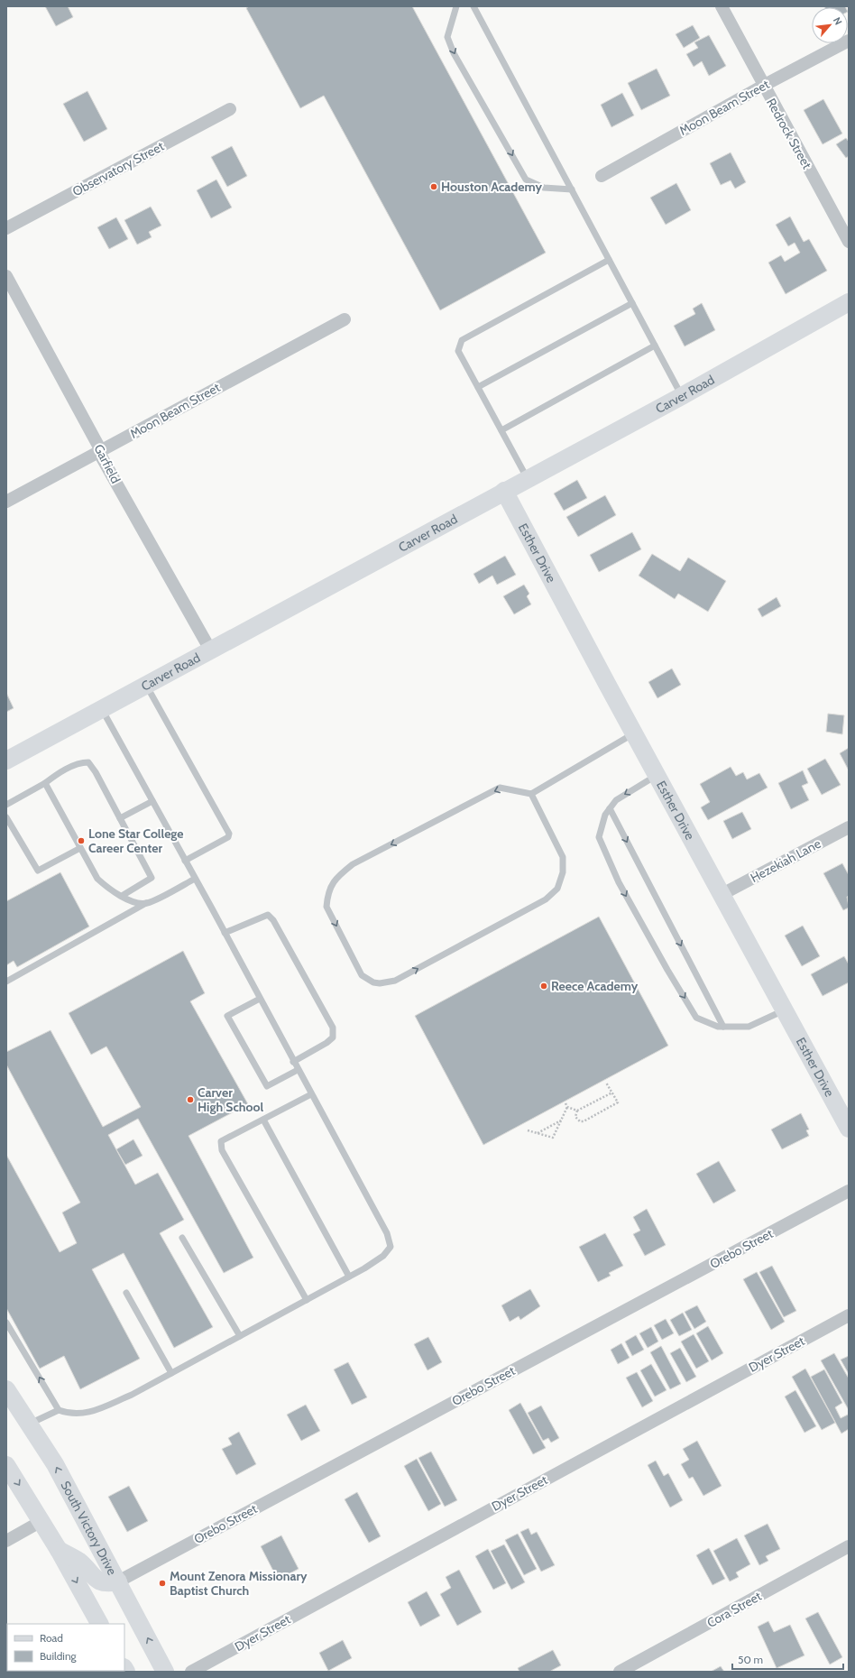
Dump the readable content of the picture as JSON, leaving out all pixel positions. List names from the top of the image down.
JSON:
{
  "streets": {
    "street": [
      "Moon Beam Street",
      "Redrock Street",
      "Observatory Street",
      "Carver Road",
      "Garfield",
      "Esther Drive",
      "Hezekiah Lane",
      "Orebo Street",
      "Dyer Street",
      "South Victory Drive",
      "Cora Street"
    ]
  },
  "crossings": [
    ["Moon Beam Street", "Redrock Street"],
    ["Moon Beam Street", "Garfield"],
    ["Carver Road", "Garfield"],
    ["Carver Road", "Esther Drive"],
    ["Esther Drive", "Hezekiah Lane"],
    ["Orebo Street", "South Victory Drive"]
  ],
  "places": [
    "Houston Academy",
    "Lone Star College Career Center",
    "Reece Academy",
    "Carver High School",
    "Mount Zenora Missionary Baptist Church"
  ],
  "legend": ["Road", "Building"],
  "scale_bar": "50 m",
  "north": "top right"
}
